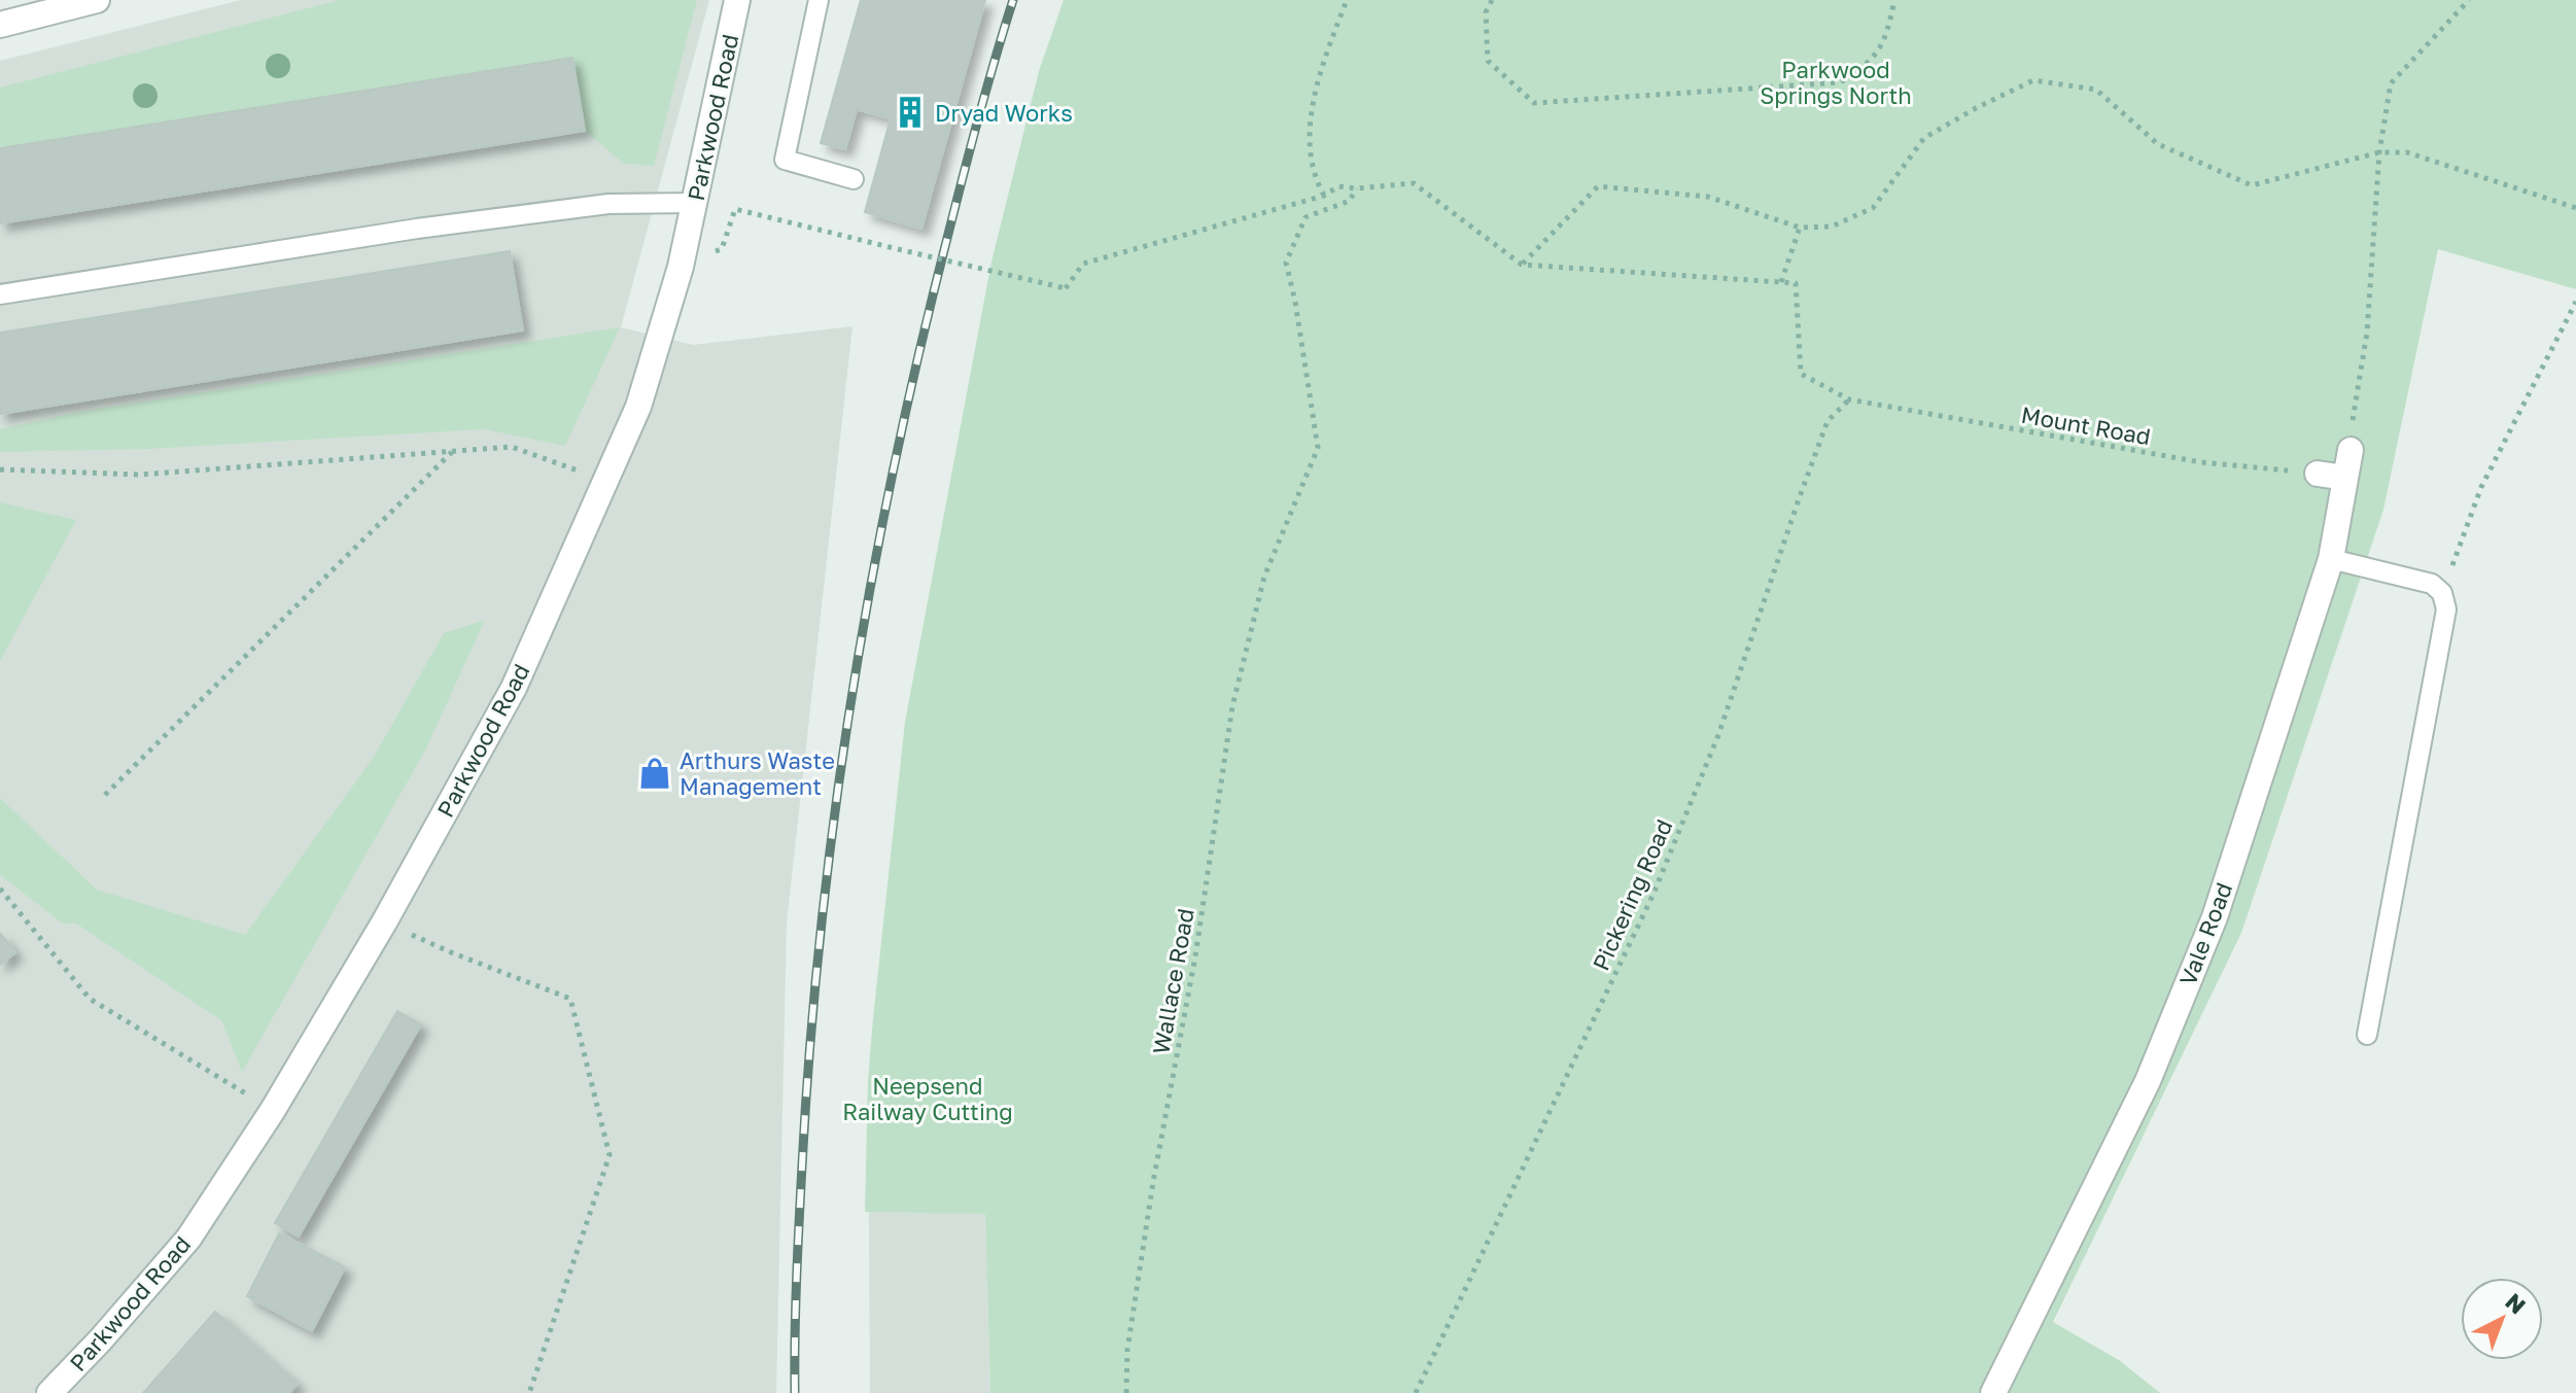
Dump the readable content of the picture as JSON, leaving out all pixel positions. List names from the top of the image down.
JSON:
{
  "streets": {
    "street": ["Parkwood Road", "Vale Road"],
    "path": ["Mount Road", "Pickering Road", "Wallace Road"]
  },
  "crossings": [
    ["Mount Road", "Pickering Road"]
  ],
  "parks": ["Parkwood Springs North", "Neepsend Railway Cutting"],
  "places": {
    "building": ["Dryad Works"],
    "shop": ["Arthurs Waste Management"]
  },
  "north": "top right"
}
